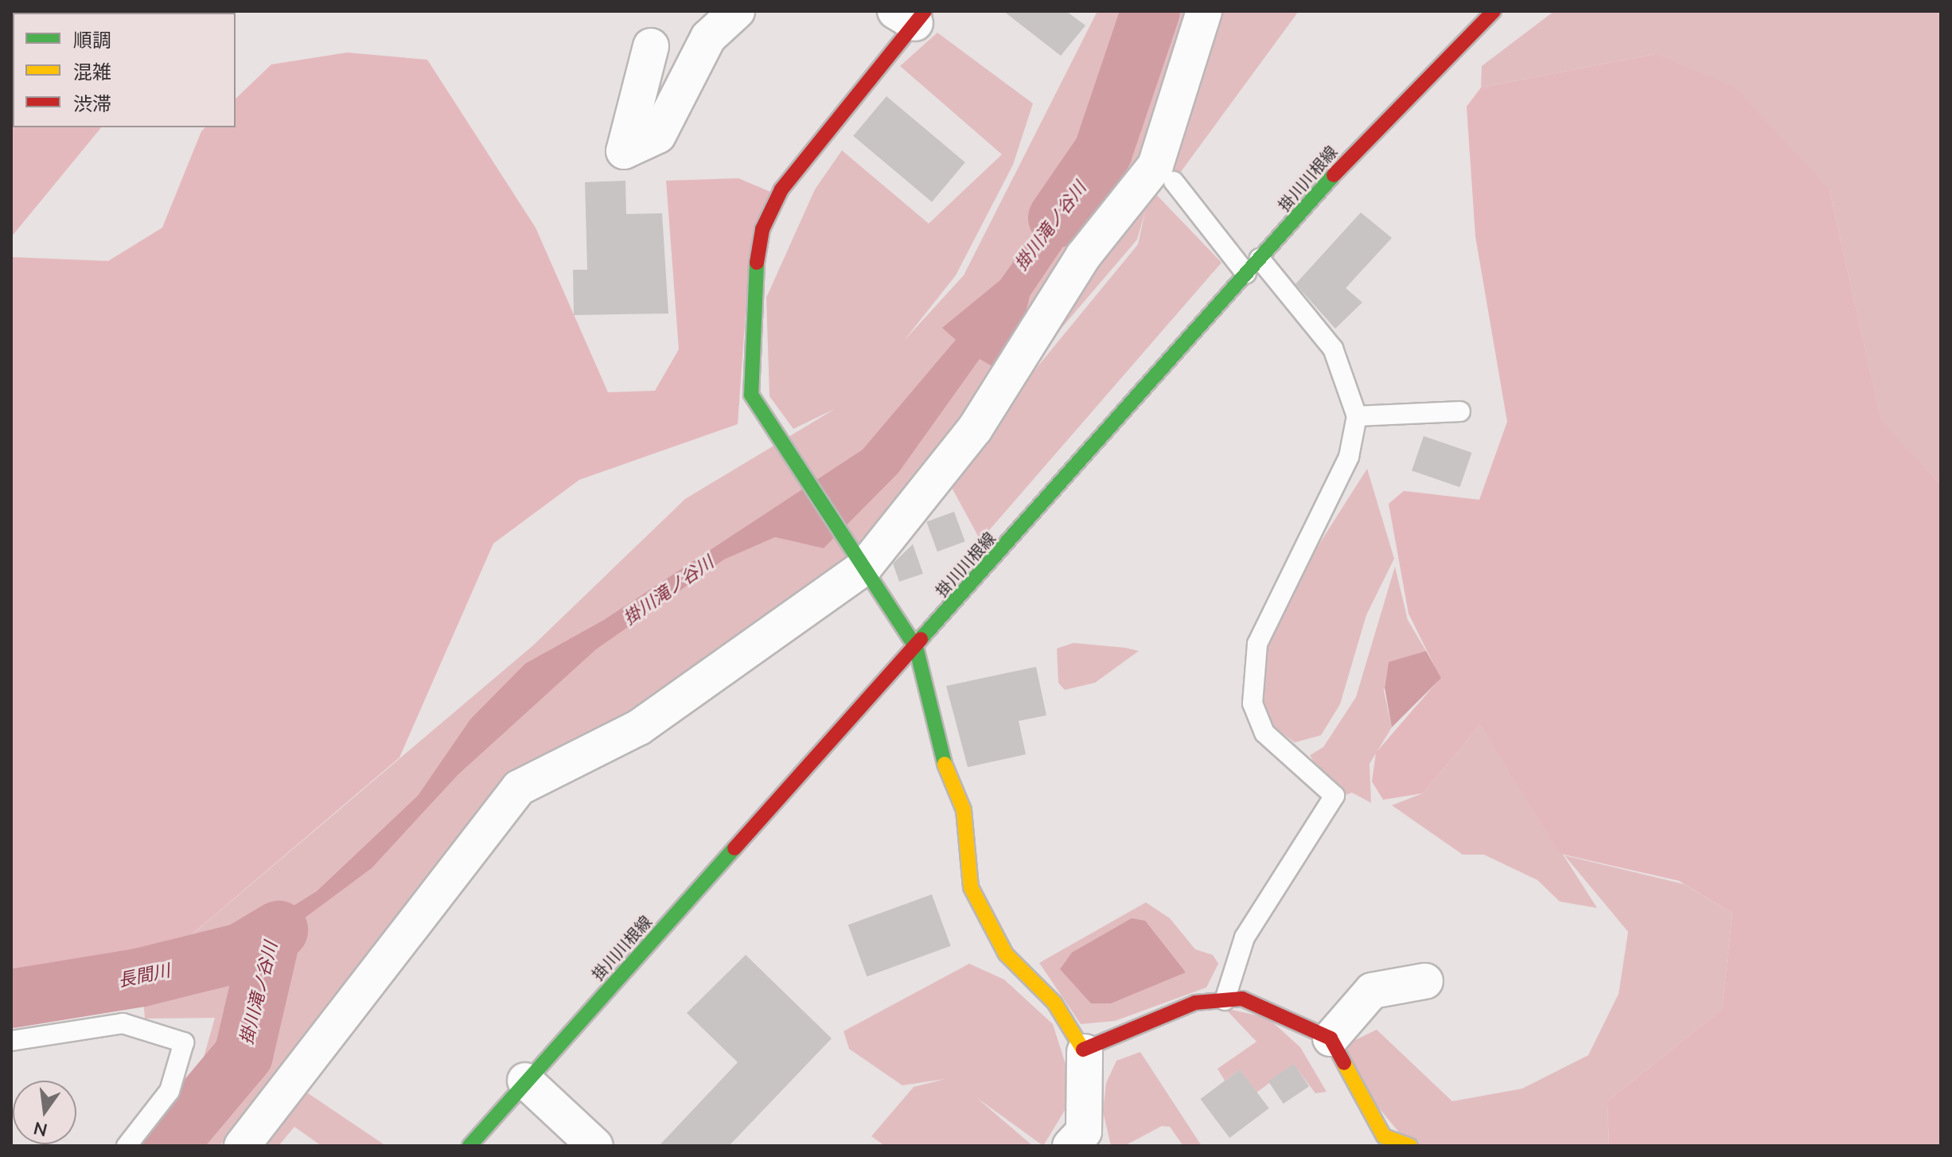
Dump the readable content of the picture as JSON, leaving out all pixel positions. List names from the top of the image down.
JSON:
{
  "streets": {
    "street": ["掛川川根線"]
  },
  "water": ["掛川滝ノ谷川", "長間川"],
  "legend": ["順調", "混雑", "渋滞"],
  "north": "bottom"
}
